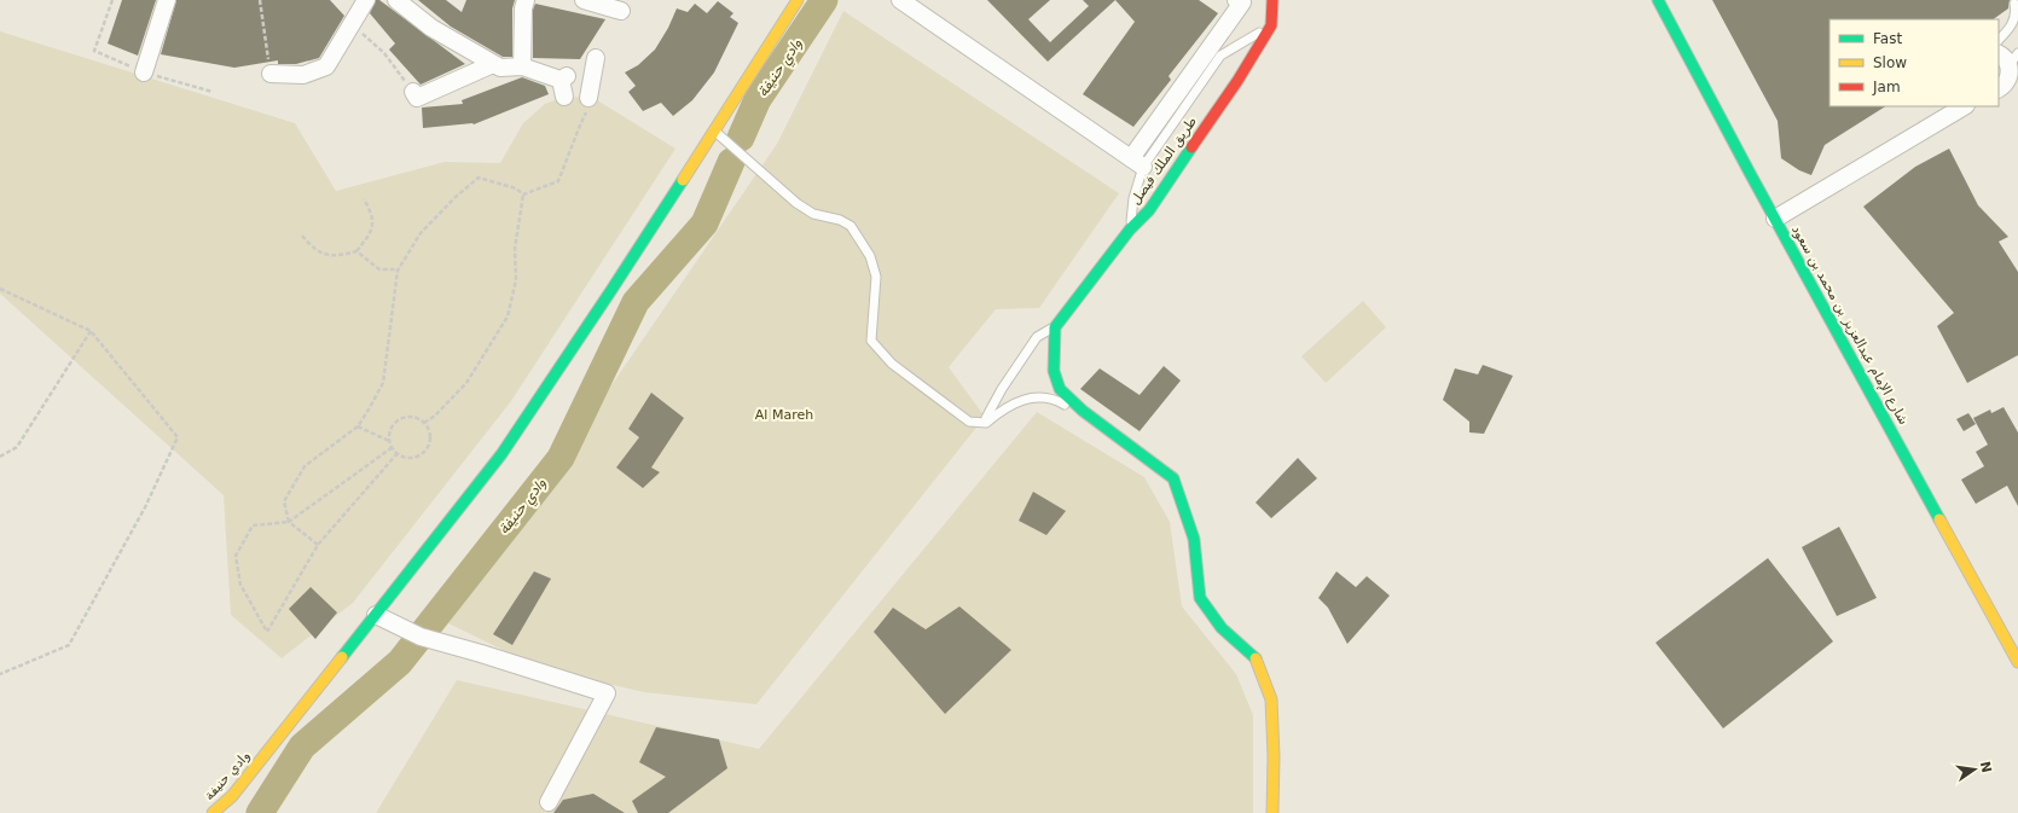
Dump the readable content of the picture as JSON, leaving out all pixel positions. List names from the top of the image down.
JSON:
{
  "streets": {
    "street": ["طريق الملك فيصل", "شارع الإمام عبدالعزيز بن محمد بن سعود", "وادي حنيفة"]
  },
  "water": ["وادي حنيفة"],
  "parks": ["Al Mareh"],
  "legend": ["Fast", "Slow", "Jam"],
  "north": "right"
}
